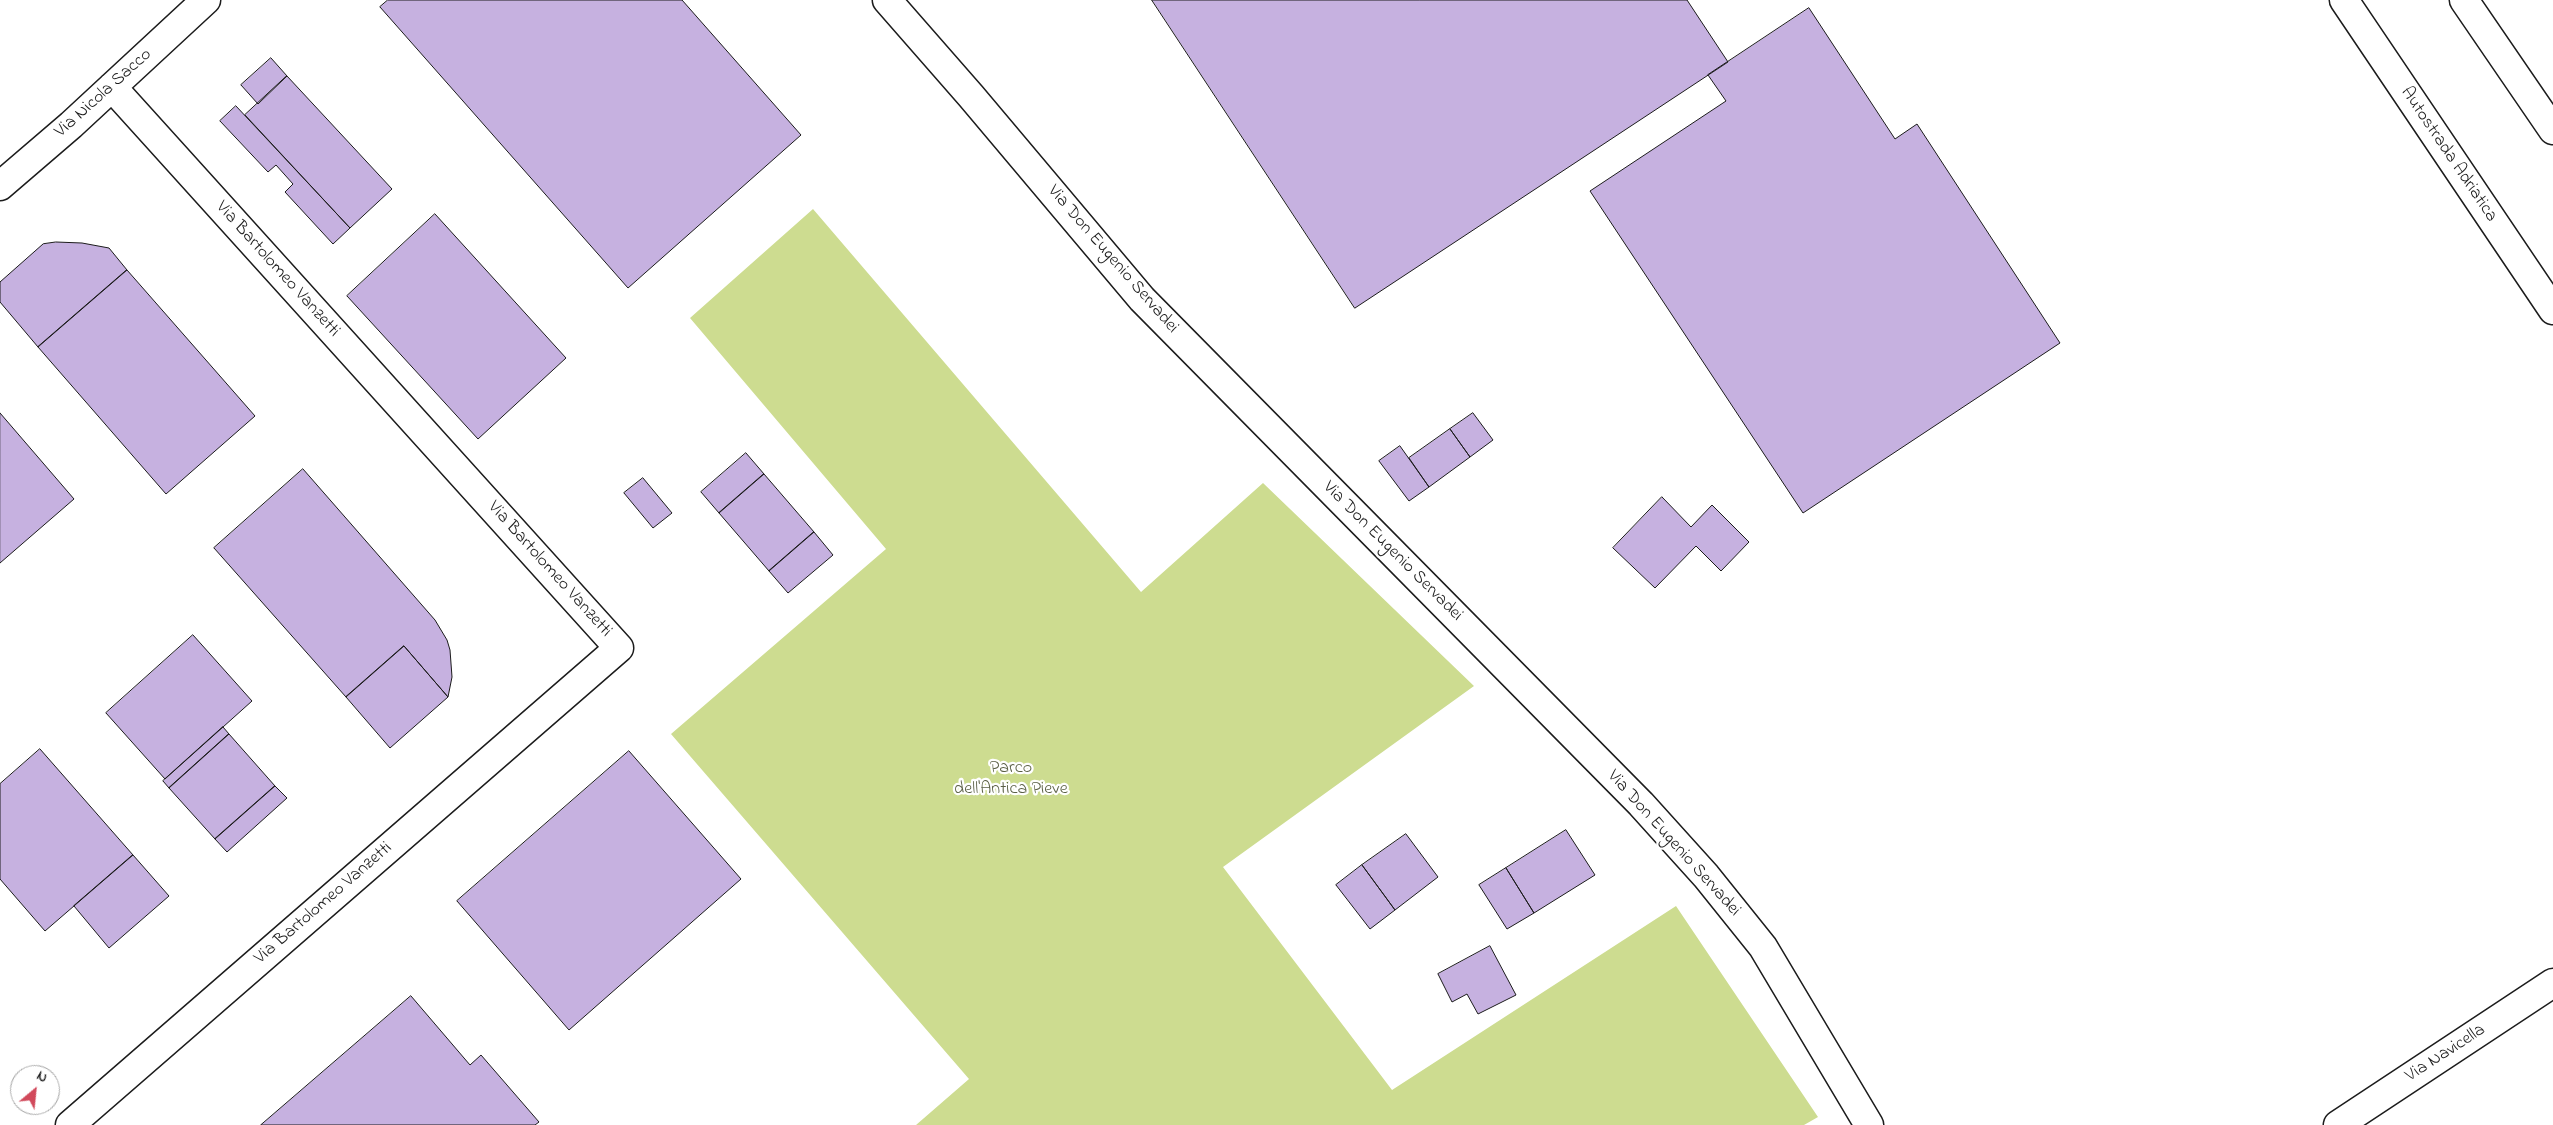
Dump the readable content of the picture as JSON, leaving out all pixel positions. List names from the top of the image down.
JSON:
{
  "streets": {
    "main road": [
      "Via Nicola Sacco",
      "Autostrada Adriatica",
      "Via Don Eugenio Servadei",
      "Via Bartolomeo Vanzetti",
      "Via Navicella"
    ]
  },
  "crossings": [
    ["Via Nicola Sacco", "Via Bartolomeo Vanzetti"]
  ],
  "parks": ["Parco dell'Antica Pieve"],
  "north": "top right"
}
